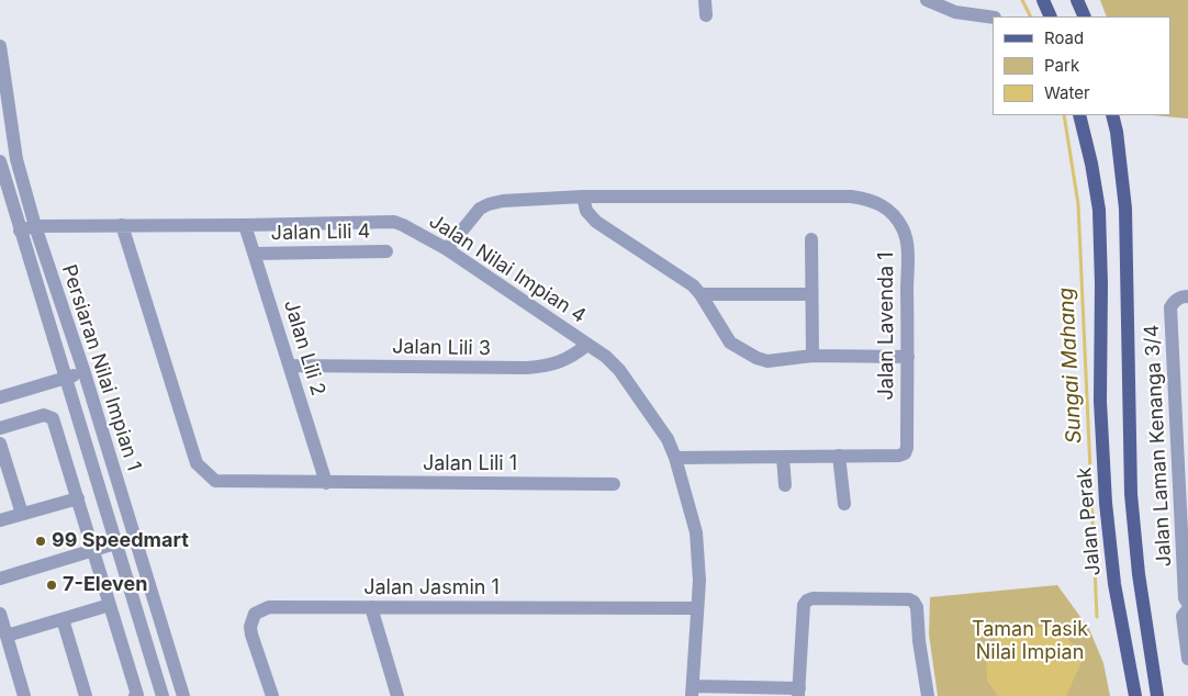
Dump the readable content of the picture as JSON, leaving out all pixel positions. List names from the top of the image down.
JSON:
{
  "streets": {
    "main road": ["Jalan Perak"],
    "street": [
      "Jalan Lili 4",
      "Jalan Nilai Impian 4",
      "Jalan Lavenda 1",
      "Jalan Lili 2",
      "Jalan Lili 3",
      "Persiaran Nilai Impian 1",
      "Jalan Laman Kenanga 3/4",
      "Jalan Lili 1",
      "Jalan Jasmin 1"
    ]
  },
  "crossings": [
    ["Jalan Lili 4", "Jalan Lili 2"],
    ["Jalan Nilai Impian 4", "Jalan Lavenda 1"],
    ["Jalan Nilai Impian 4", "Jalan Lili 2"],
    ["Jalan Nilai Impian 4", "Jalan Lili 3"],
    ["Jalan Nilai Impian 4", "Persiaran Nilai Impian 1"],
    ["Jalan Nilai Impian 4", "Jalan Lili 1"],
    ["Jalan Nilai Impian 4", "Jalan Jasmin 1"],
    ["Jalan Lili 2", "Jalan Lili 3"],
    ["Jalan Lili 2", "Jalan Lili 1"]
  ],
  "water": ["Sungai Mahang"],
  "parks": ["Taman Tasik Nilai Impian"],
  "places": ["99 Speedmart", "7-Eleven"],
  "legend": ["Road", "Park", "Water"]
}
